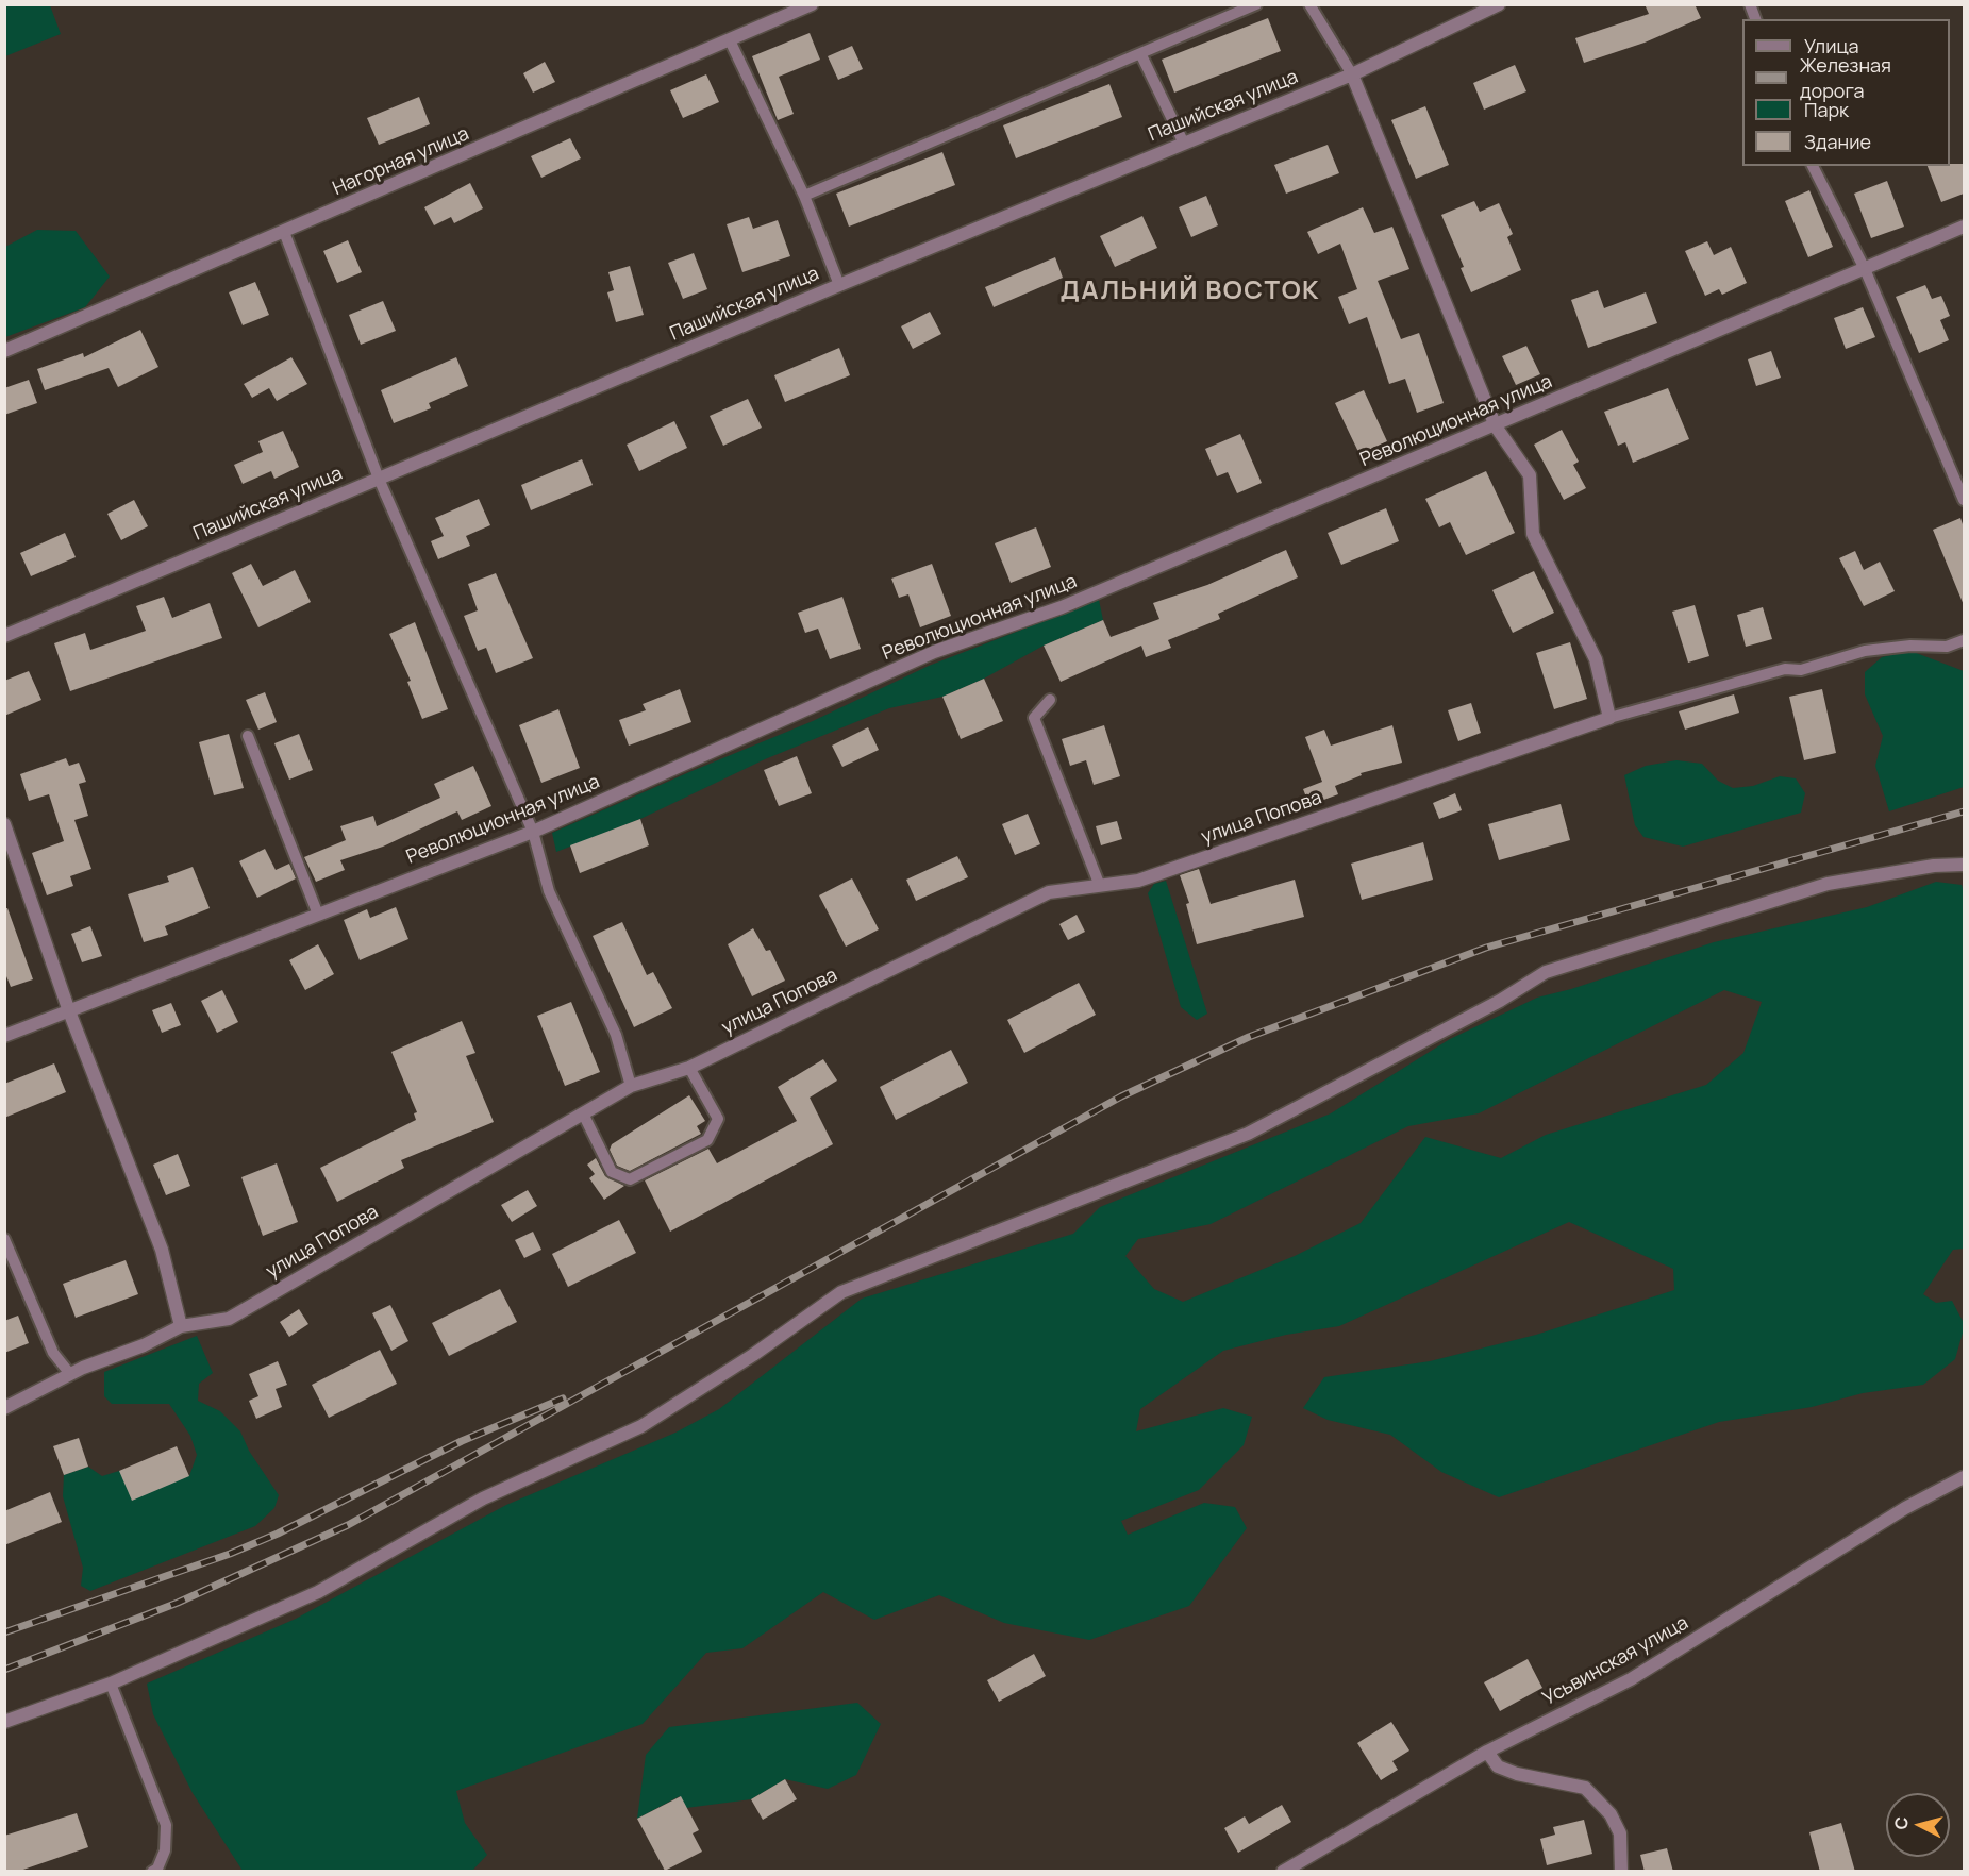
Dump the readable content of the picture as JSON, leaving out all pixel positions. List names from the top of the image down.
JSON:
{
  "streets": {
    "street": [
      "Пашийская улица",
      "Нагорная улица",
      "Революционная улица",
      "улица Попова",
      "Усьвинская улица"
    ]
  },
  "districts": ["ДАЛЬНИЙ ВОСТОК"],
  "legend": [
    "Улица",
    "Железная дорога",
    "Парк",
    "Здание"
  ],
  "north": "left"
}
